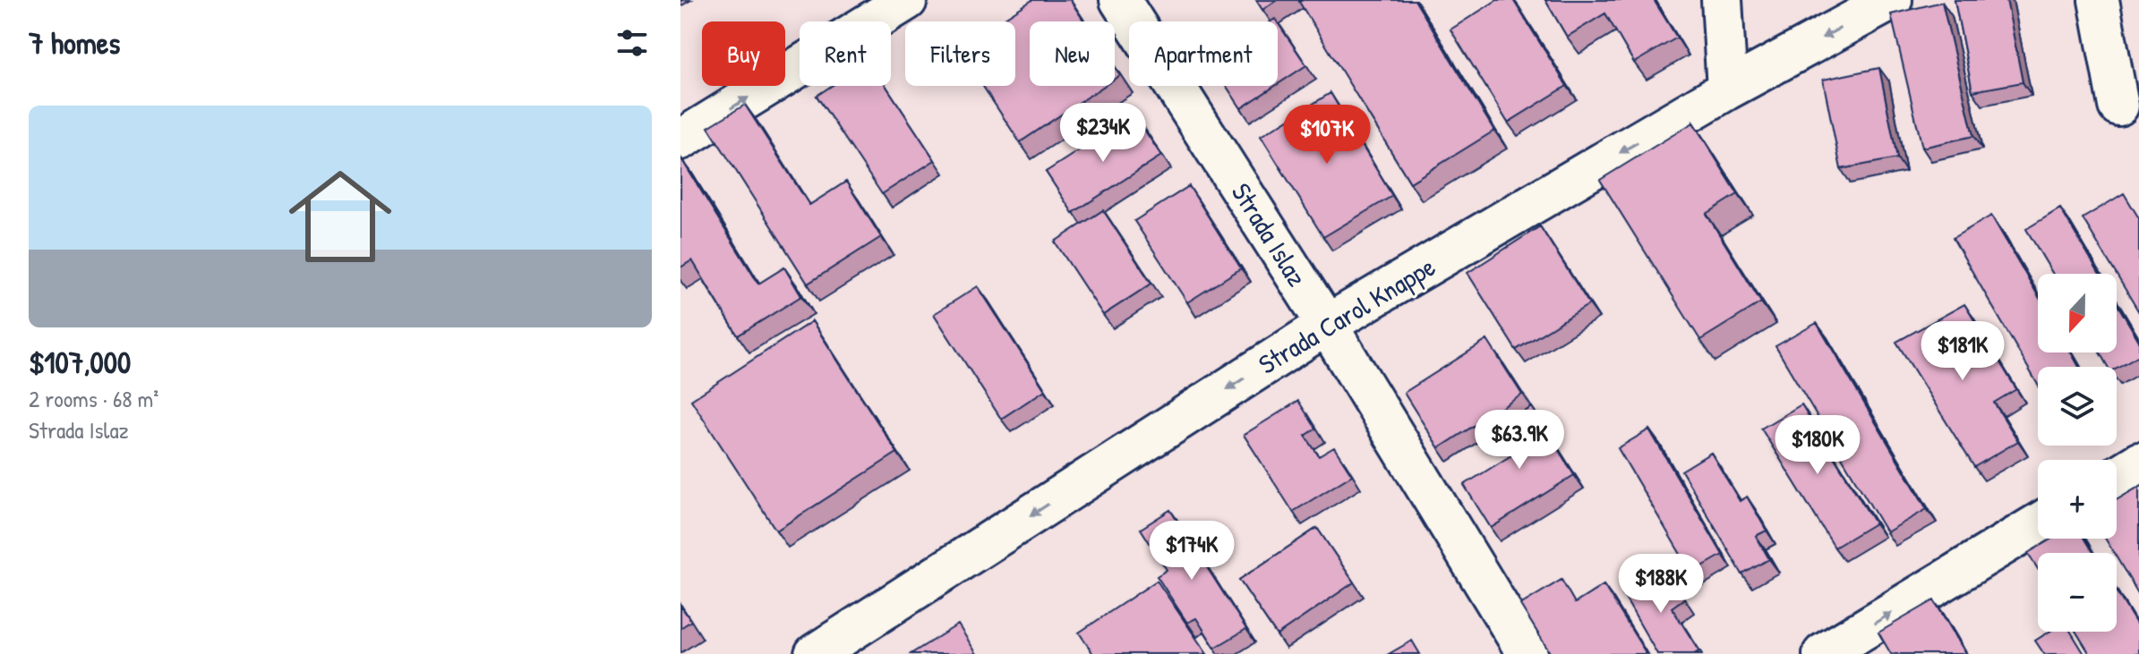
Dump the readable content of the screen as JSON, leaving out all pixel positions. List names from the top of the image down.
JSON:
{
  "streets": {
    "street": ["Strada Islaz", "Strada Carol Knappe"]
  },
  "crossings": [
    ["Strada Islaz", "Strada Carol Knappe"]
  ],
  "one_way": ["Strada Carol Knappe"],
  "north": "bottom",
  "page": {
    "heading": "7 homes",
    "chip": [
      "Buy",
      "Rent",
      "Filters",
      "New",
      "Apartment"
    ],
    "list": [
      {
        "name": "$107,000",
        "note": "2 rooms · 68 m² · Strada Islaz"
      }
    ],
    "price": [
      "$234K",
      "$107K",
      "$181K",
      "$63.9K",
      "$180K",
      "$174K",
      "$188K"
    ],
    "map_buttons": ["+", "−"]
  }
}
